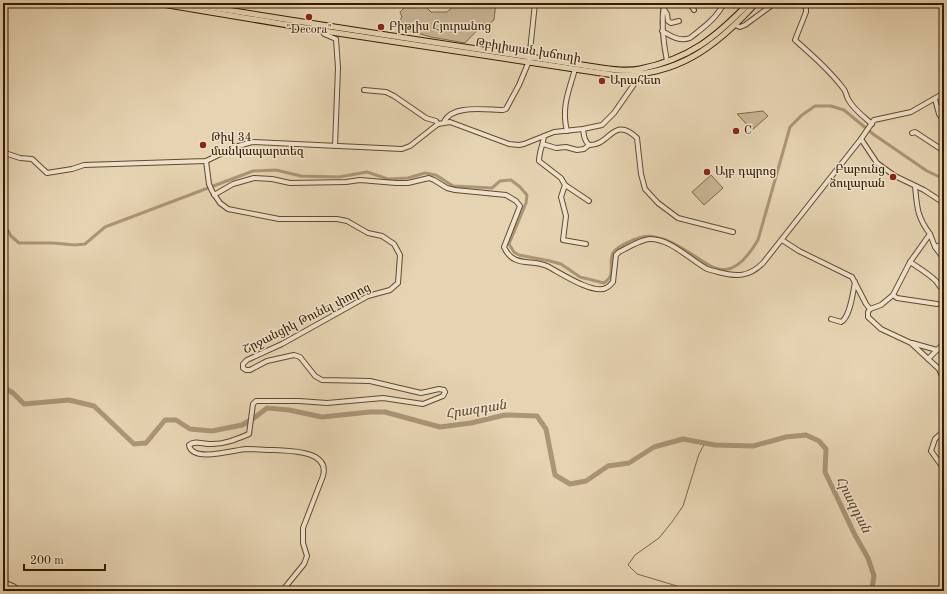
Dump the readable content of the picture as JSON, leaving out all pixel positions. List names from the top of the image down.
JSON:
{
  "streets": {
    "main road": ["Թբիլիսյան խճուղի"],
    "street": ["Շրջանցիկ Թունել փողոց"]
  },
  "water": ["Հրազդան"],
  "places": [
    "\"Decora\"",
    "Բիթլիս Հյուրանոց",
    "Արահետ",
    "C",
    "Թիվ 34 մանկապարտեզ",
    "Այբ դպրոց",
    "Բաբունց ձուլարան"
  ],
  "scale_bar": "200 m"
}
